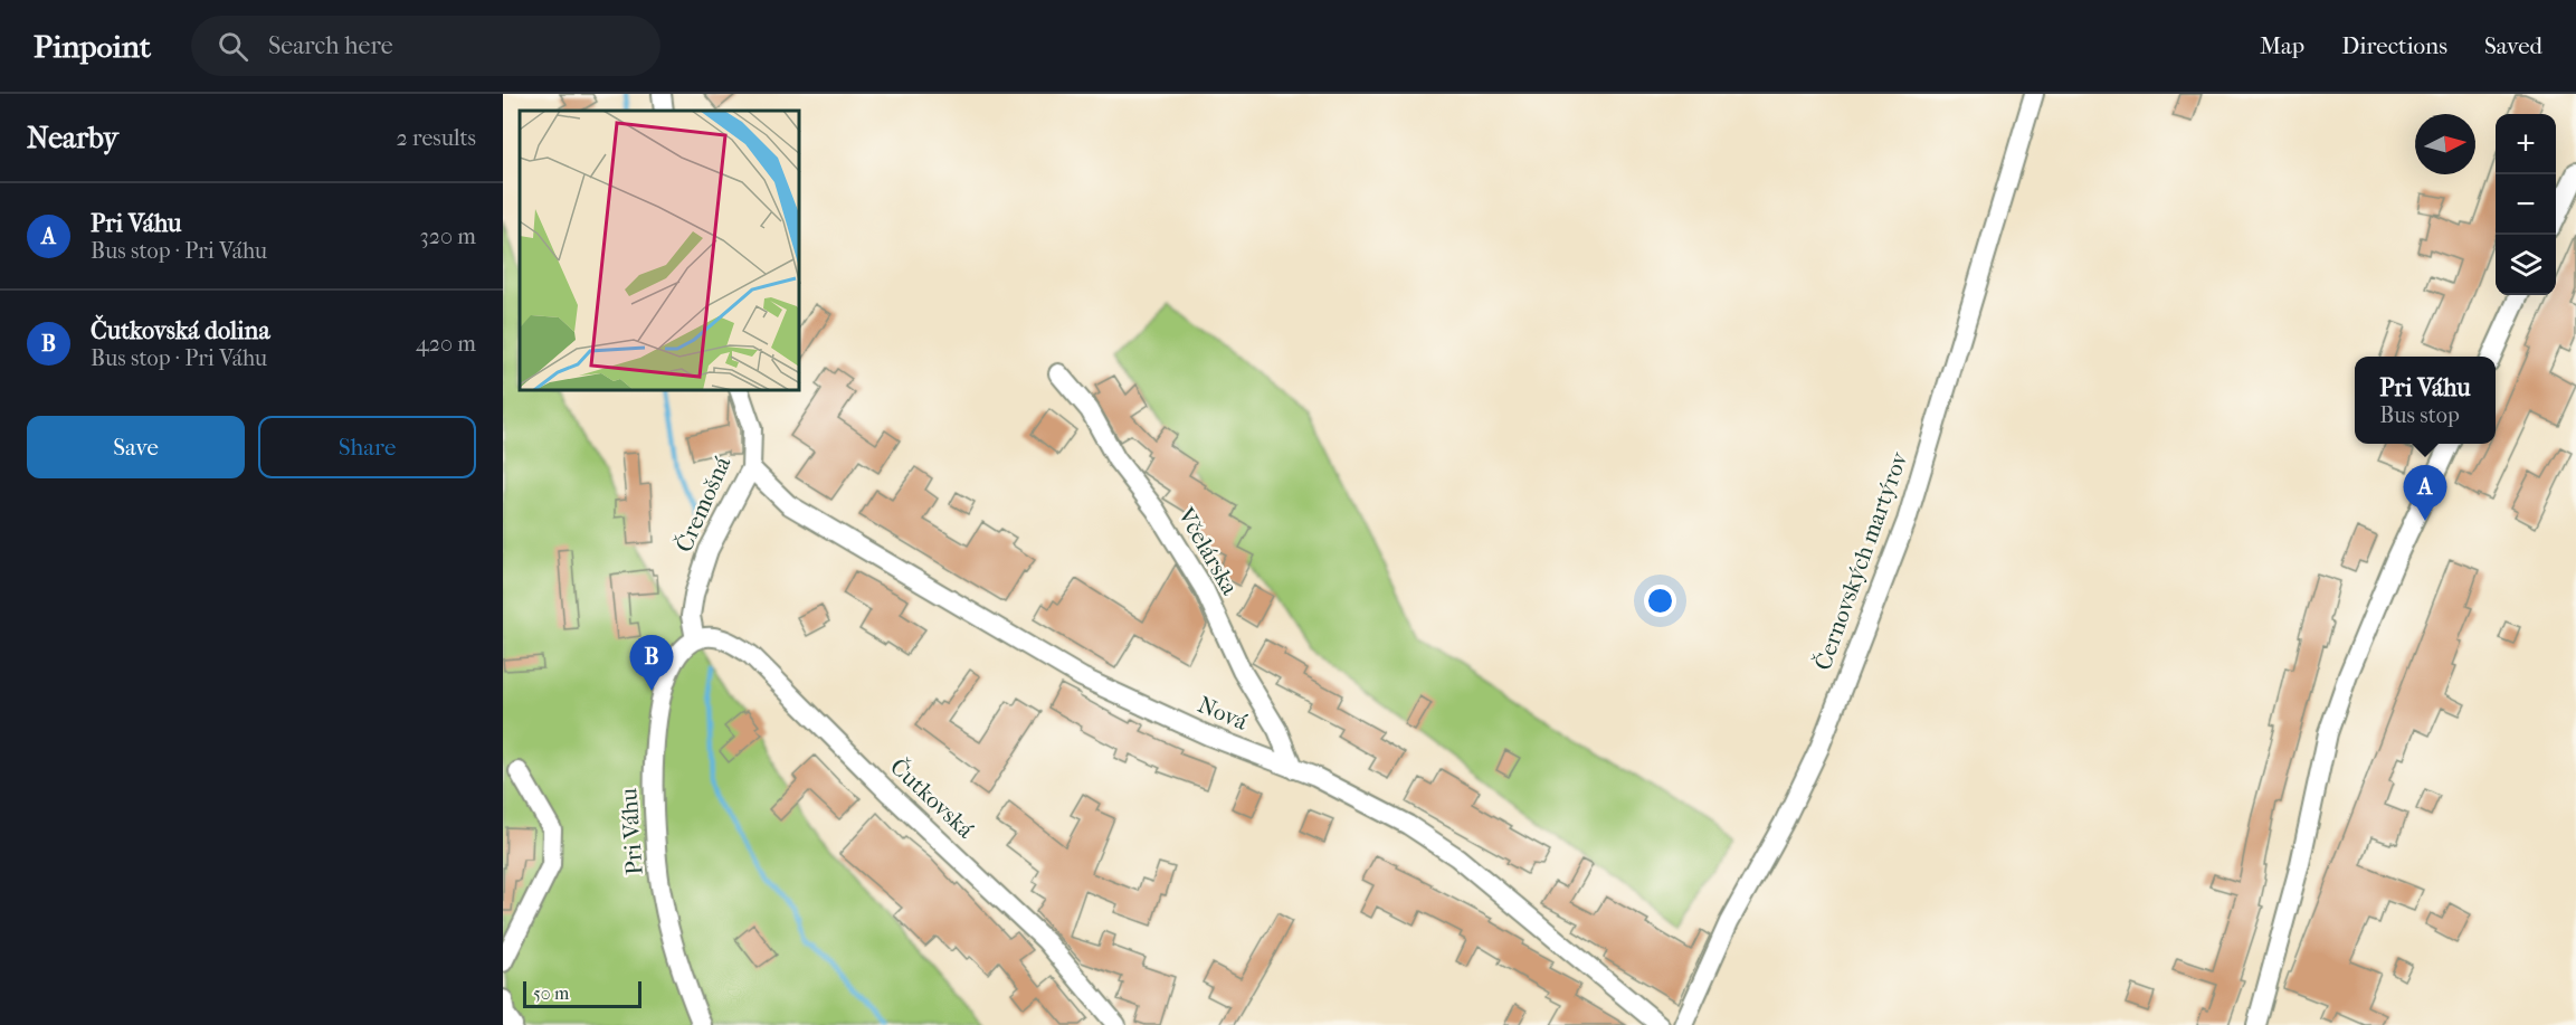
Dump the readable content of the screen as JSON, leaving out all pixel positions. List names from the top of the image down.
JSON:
{
  "streets": {
    "street": [
      "Čremošná",
      "Včelárska",
      "Černovských martýrov",
      "Nová",
      "Čutkovská",
      "Pri Váhu"
    ]
  },
  "crossings": [
    ["Čremošná", "Nová"],
    ["Čremošná", "Čutkovská"],
    ["Čremošná", "Pri Váhu"],
    ["Včelárska", "Nová"],
    ["Čutkovská", "Pri Váhu"]
  ],
  "scale_bar": "50 m",
  "north": "right",
  "page": {
    "header": "Pinpoint",
    "search": "Search here",
    "nav": ["Map", "Directions", "Saved"],
    "heading": ["Nearby", "2 results"],
    "map_buttons": ["+", "−"],
    "list": [
      {
        "mark": "A",
        "name": "Pri Váhu",
        "note": "Bus stop · Pri Váhu",
        "value": "320 m"
      },
      {
        "mark": "B",
        "name": "Čutkovská dolina",
        "note": "Bus stop · Pri Váhu",
        "value": "420 m"
      }
    ],
    "popup": ["Pri Váhu", "Bus stop"],
    "buttons": ["Save", "Share"],
    "pins": ["A", "B"],
    "scale": "50 m"
  }
}
